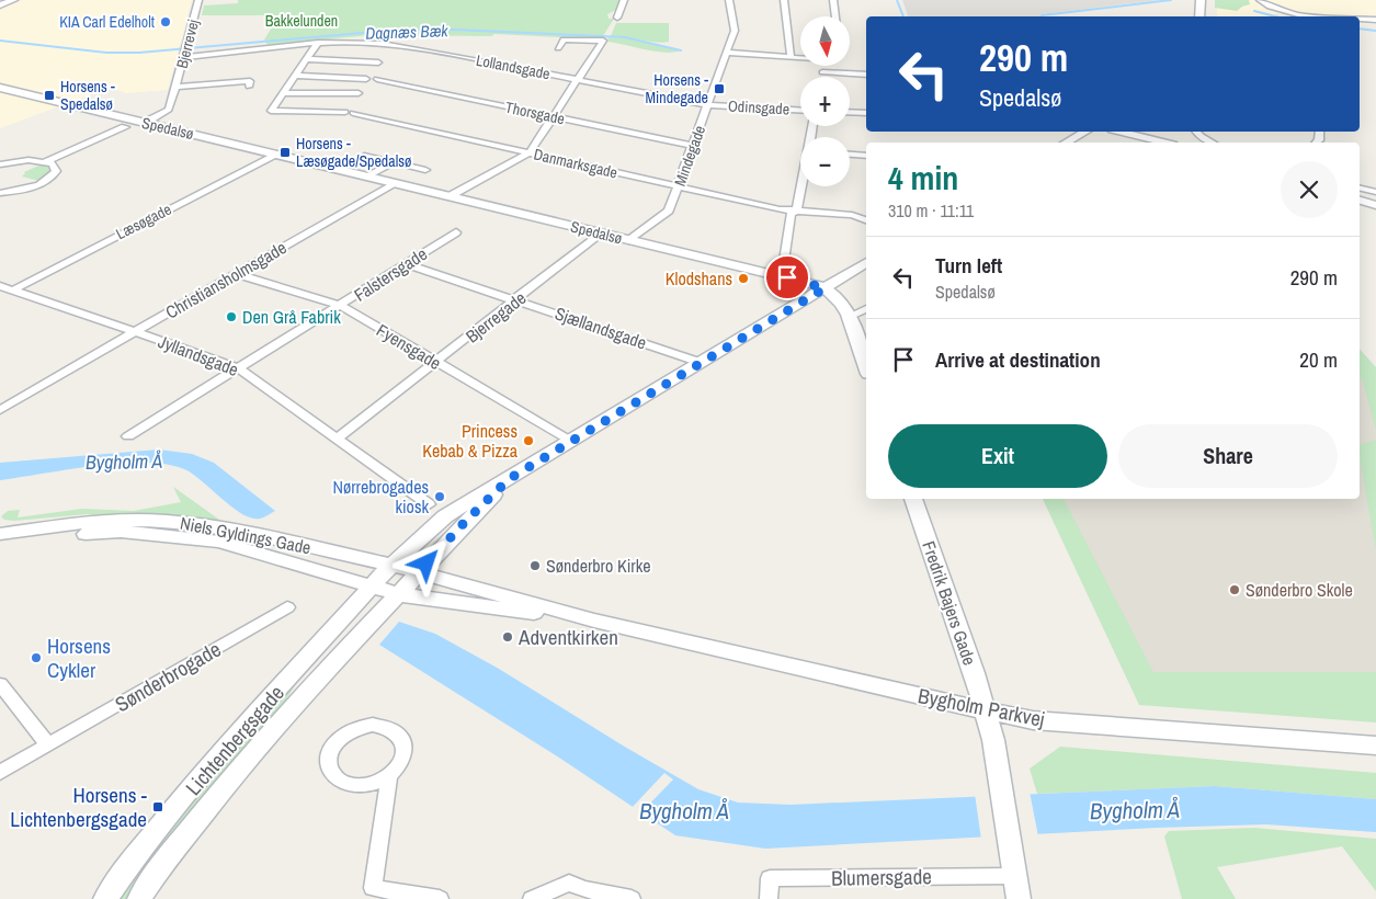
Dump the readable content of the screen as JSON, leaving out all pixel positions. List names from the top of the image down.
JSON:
{
  "streets": {
    "street": [
      "Bjerrevej",
      "Lollandsgade",
      "Odinsgade",
      "Thorsgade",
      "Spedalsø",
      "Mindegade",
      "Danmarksgade",
      "Læsøgade",
      "Falstersgade",
      "Christiansholmsgade",
      "Bjerregade",
      "Sjællandsgade",
      "Fyensgade",
      "Jyllandsgade",
      "Niels Gyldings Gade",
      "Fredrik Bajers Gade",
      "Sønderbrogade",
      "Bygholm Parkvej",
      "Lichtenbergsgade",
      "Blumersgade"
    ]
  },
  "crossings": [
    ["Bjerrevej", "Lollandsgade"],
    ["Bjerrevej", "Spedalsø"],
    ["Lollandsgade", "Odinsgade"],
    ["Lollandsgade", "Mindegade"],
    ["Odinsgade", "Mindegade"],
    ["Thorsgade", "Mindegade"],
    ["Spedalsø", "Mindegade"],
    ["Spedalsø", "Læsøgade"],
    ["Spedalsø", "Christiansholmsgade"],
    ["Spedalsø", "Bjerregade"],
    ["Mindegade", "Danmarksgade"],
    ["Læsøgade", "Jyllandsgade"],
    ["Falstersgade", "Sjællandsgade"],
    ["Falstersgade", "Fyensgade"],
    ["Falstersgade", "Jyllandsgade"],
    ["Christiansholmsgade", "Fyensgade"],
    ["Christiansholmsgade", "Jyllandsgade"],
    ["Bjerregade", "Sjællandsgade"],
    ["Bjerregade", "Fyensgade"],
    ["Bjerregade", "Jyllandsgade"],
    ["Niels Gyldings Gade", "Bygholm Parkvej"],
    ["Niels Gyldings Gade", "Lichtenbergsgade"],
    ["Fredrik Bajers Gade", "Bygholm Parkvej"],
    ["Fredrik Bajers Gade", "Blumersgade"],
    ["Bygholm Parkvej", "Lichtenbergsgade"]
  ],
  "water": ["Dagnæs Bæk", "Bygholm Å"],
  "parks": ["Bakkelunden"],
  "places": {
    "other": [
      "KIA Carl Edelholt",
      "Klodshans",
      "Den Grå Fabrik",
      "Princess Kebab & Pizza",
      "Nørrebrogades kiosk",
      "Sønderbro Kirke",
      "Sønderbro Skole",
      "Adventkirken",
      "Horsens Cykler"
    ],
    "transit": [
      "Horsens - Mindegade",
      "Horsens - Spedalsø",
      "Horsens - Læsøgade/Spedalsø",
      "Horsens - Lichtenbergsgade"
    ]
  },
  "north": "bottom",
  "page": {
    "map_buttons": ["+", "−"],
    "turn": ["290 m", "Spedalsø"],
    "heading": ["4 min", "310 m · 11:11"],
    "list": [
      {
        "name": "Turn left",
        "note": "Spedalsø",
        "value": "290 m"
      },
      {
        "name": "Arrive at destination",
        "value": "20 m"
      }
    ],
    "buttons": ["Exit", "Share"]
  }
}
